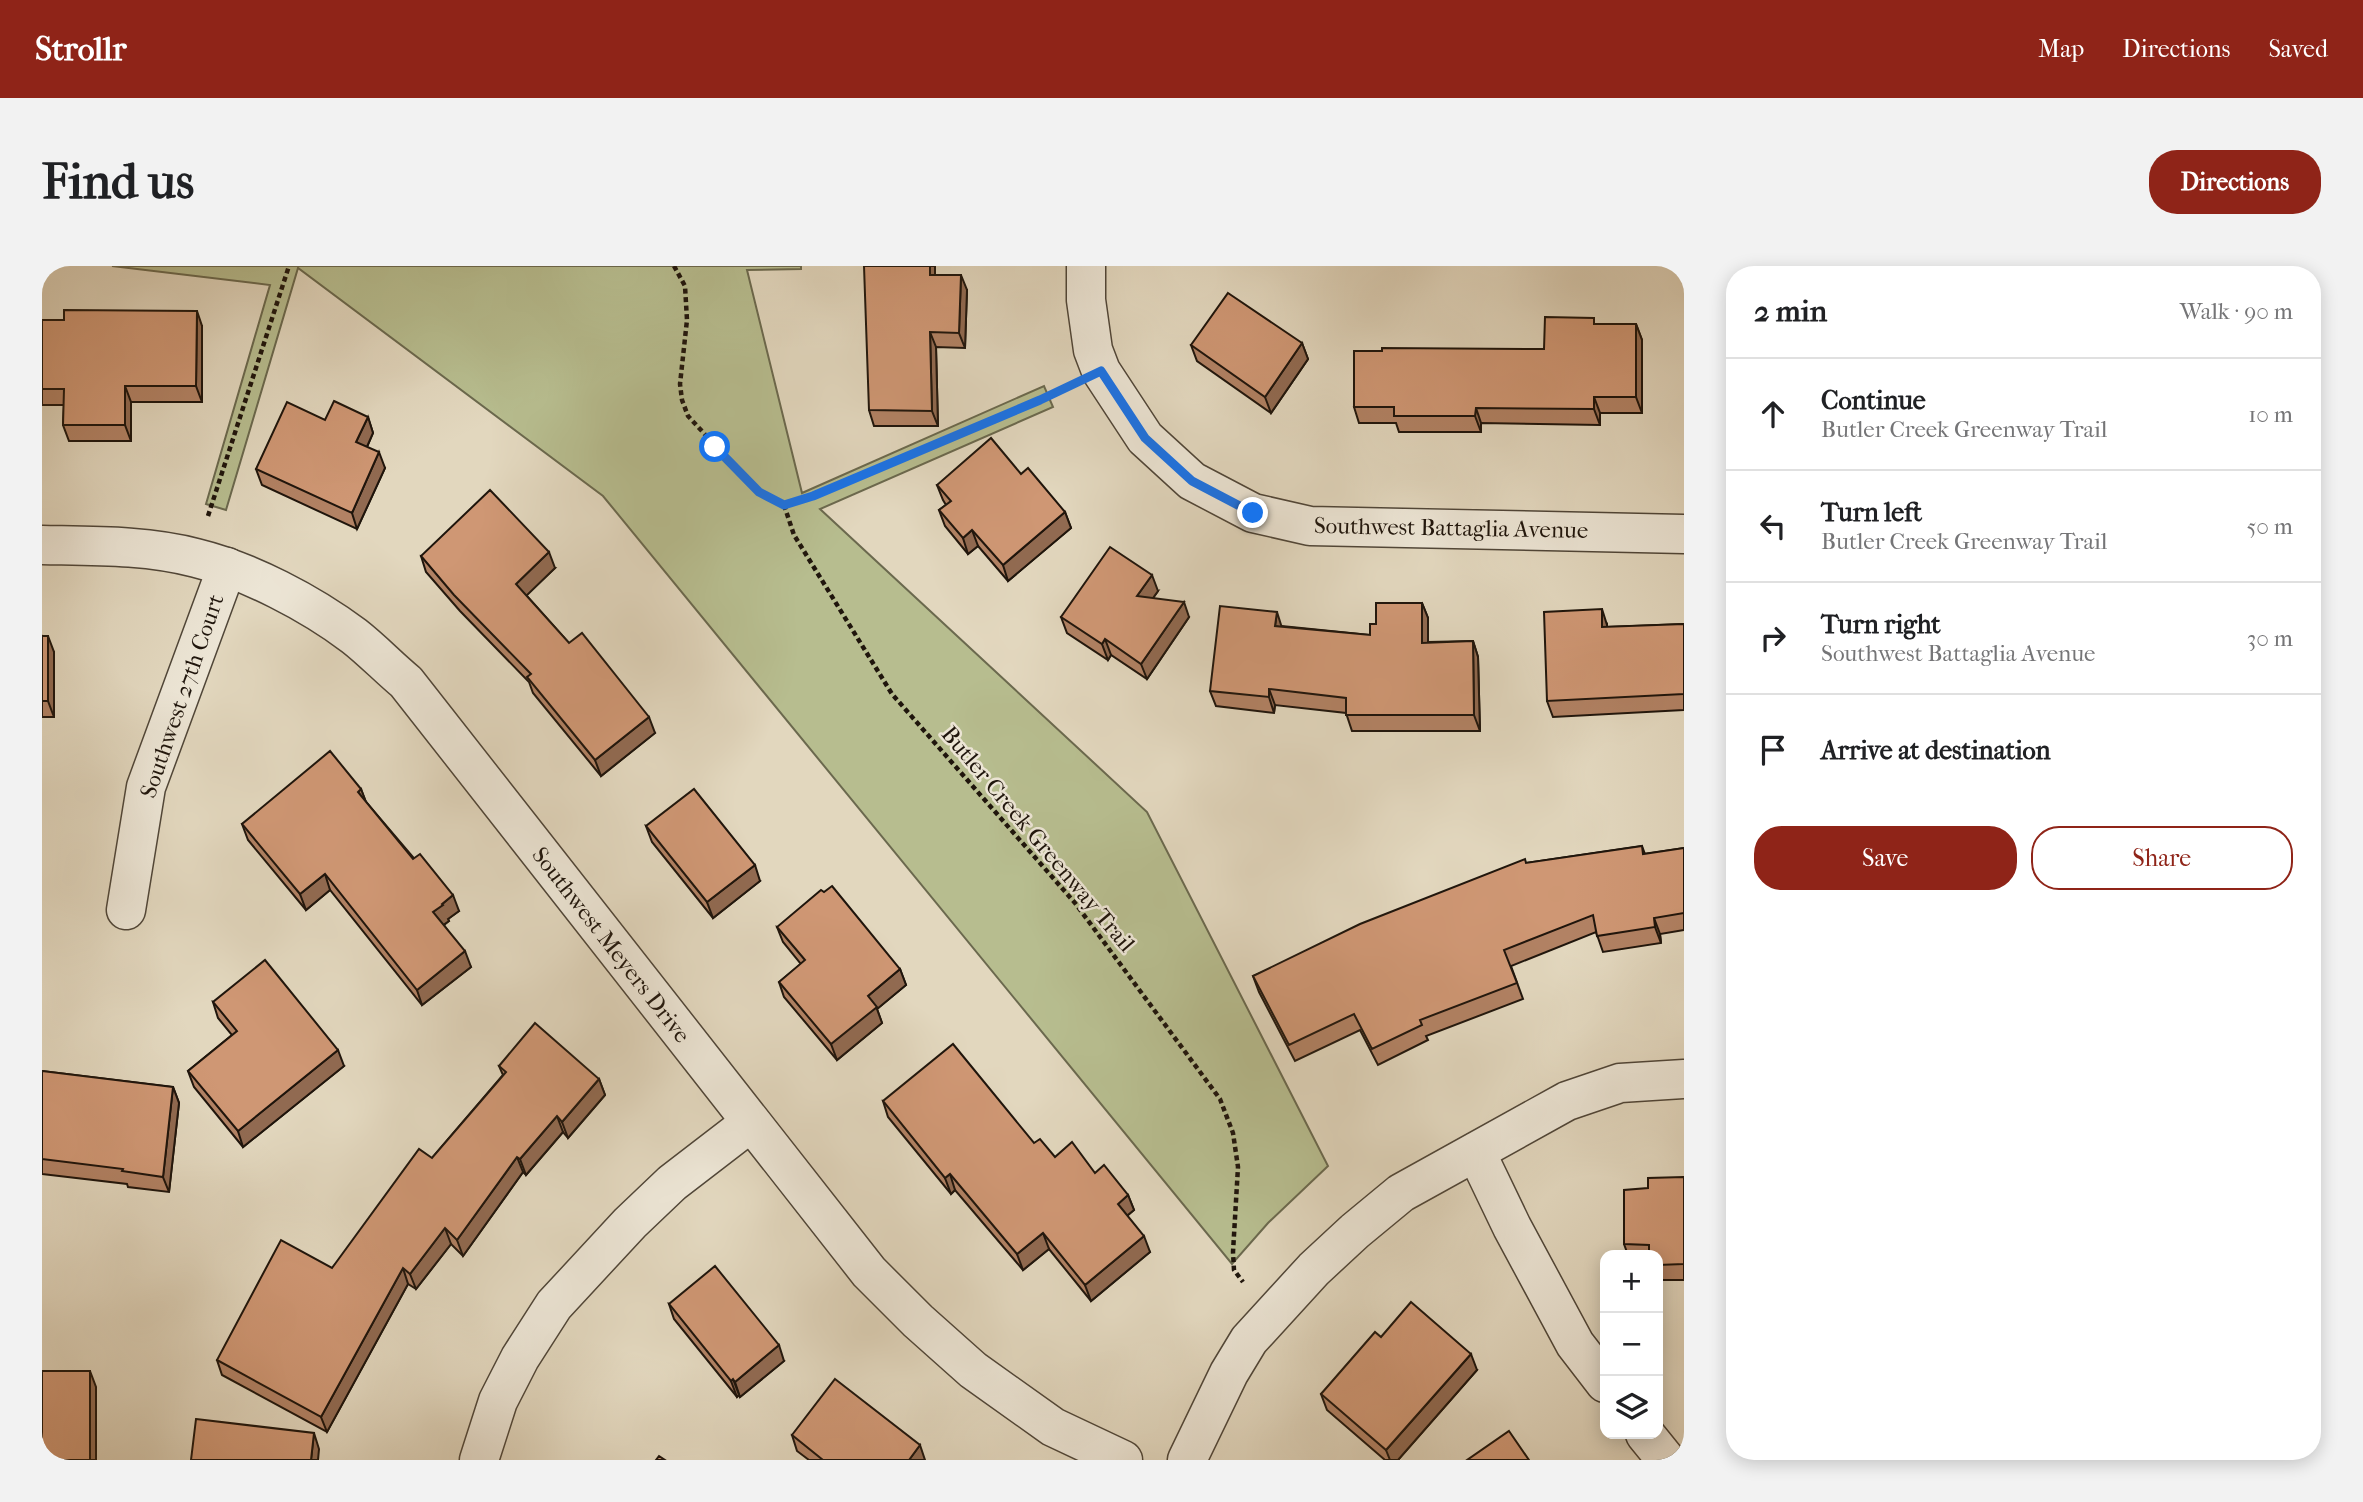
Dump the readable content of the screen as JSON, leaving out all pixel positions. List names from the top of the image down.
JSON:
{
  "streets": {
    "street": ["Southwest Battaglia Avenue", "Southwest 27th Court", "Southwest Meyers Drive"],
    "path": ["Butler Creek Greenway Trail"]
  },
  "crossings": [
    ["Southwest 27th Court", "Southwest Meyers Drive"]
  ],
  "page": {
    "header": "Strollr",
    "nav": ["Map", "Directions", "Saved"],
    "buttons": [
      "Directions",
      ["Save", "Share"]
    ],
    "title": "Find us",
    "heading": ["2 min", "Walk · 90 m"],
    "list": [
      ["Continue", "Butler Creek Greenway Trail", "10 m"],
      ["Turn left", "Butler Creek Greenway Trail", "50 m"],
      ["Turn right", "Southwest Battaglia Avenue", "30 m"],
      "Arrive at destination"
    ],
    "map_buttons": ["+", "−"]
  }
}
